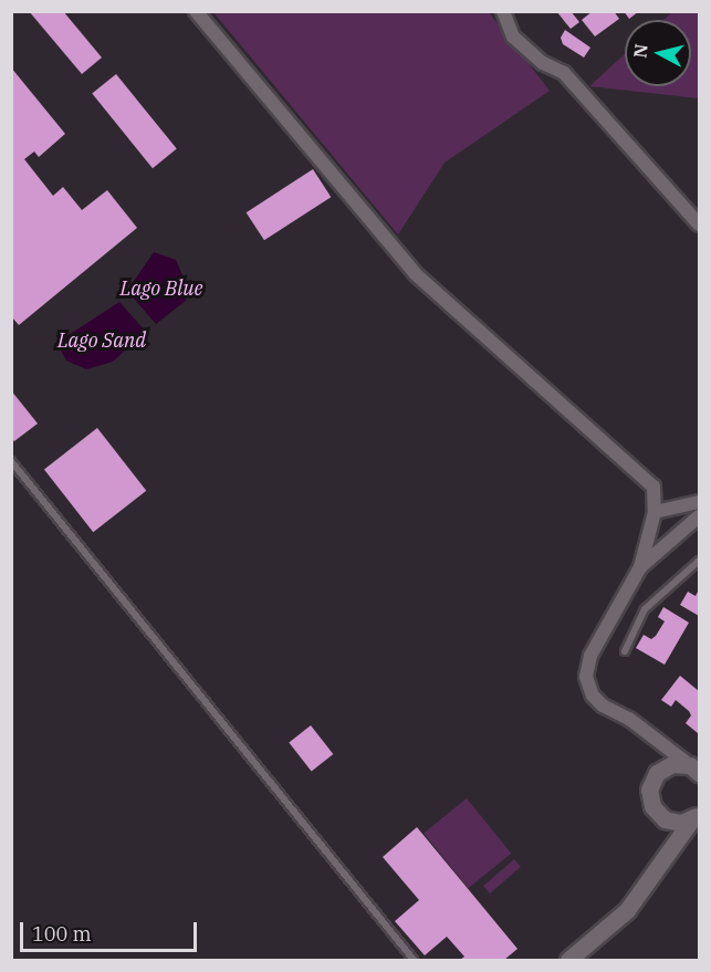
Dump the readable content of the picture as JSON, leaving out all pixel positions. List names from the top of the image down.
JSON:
{
  "water": ["Lago Blue", "Lago Sand"],
  "scale_bar": "100 m",
  "north": "left"
}
